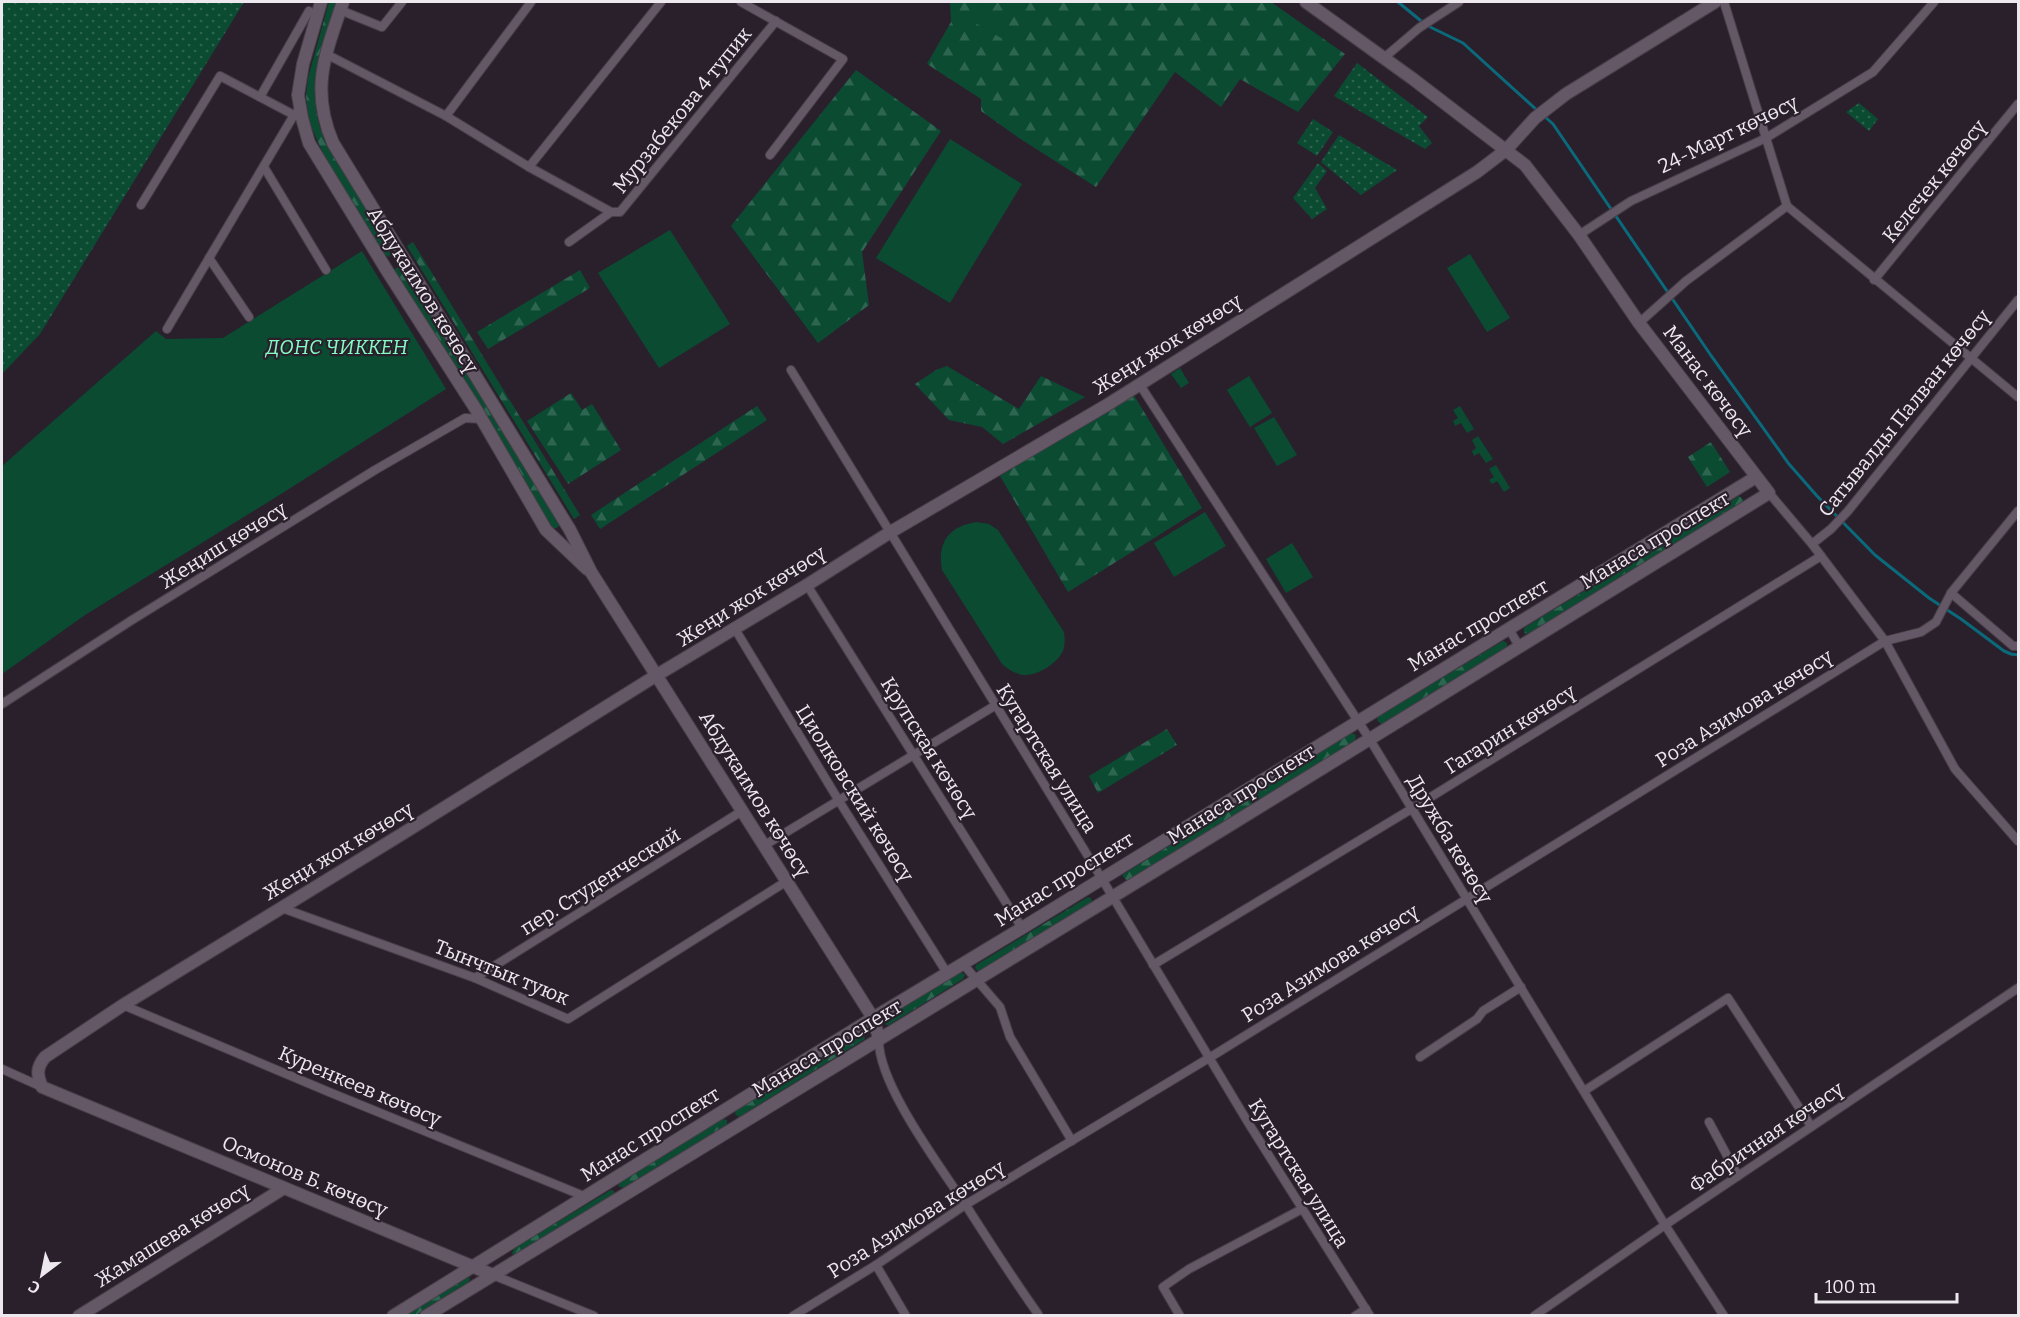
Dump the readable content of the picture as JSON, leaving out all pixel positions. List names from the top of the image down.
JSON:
{
  "streets": {
    "main road": [
      "Абдукаимов көчөсү",
      "Жеңи жок көчөсү",
      "Манас көчөсү",
      "Манаса проспект",
      "Манас проспект",
      "Осмонов Б. көчөсү",
      "Жамашева көчөсү"
    ],
    "street": [
      "Мурзабекова 4 тупик",
      "24-Март көчөсү",
      "Келечек көчөсү",
      "Сатывалды Палван көчөсү",
      "Жеңиш көчөсү",
      "Роза Азимова көчөсү",
      "Гагарин көчөсү",
      "Крупская көчөсү",
      "Кугартская улица",
      "Циолковский көчөсү",
      "Дружба көчөсү",
      "пер. Студенческий",
      "Тынчтык туюк",
      "Куренкеев көчөсү",
      "Фабричная көчөсү"
    ]
  },
  "crossings": [
    ["24-Март көчөсү", "Манас көчөсү"],
    ["Абдукаимов көчөсү", "Жеңи жок көчөсү"],
    ["Абдукаимов көчөсү", "Манаса проспект"],
    ["Абдукаимов көчөсү", "Манас проспект"],
    ["Абдукаимов көчөсү", "пер. Студенческий"],
    ["Абдукаимов көчөсү", "Тынчтык туюк"],
    ["Жеңи жок көчөсү", "Манас көчөсү"],
    ["Жеңи жок көчөсү", "Крупская көчөсү"],
    ["Жеңи жок көчөсү", "Кугартская улица"],
    ["Жеңи жок көчөсү", "Циолковский көчөсү"],
    ["Жеңи жок көчөсү", "Дружба көчөсү"],
    ["Жеңи жок көчөсү", "Тынчтык туюк"],
    ["Жеңи жок көчөсү", "Куренкеев көчөсү"],
    ["Жеңи жок көчөсү", "Осмонов Б. көчөсү"],
    ["Манас көчөсү", "Сатывалды Палван көчөсү"],
    ["Манас көчөсү", "Манаса проспект"],
    ["Манас көчөсү", "Манас проспект"],
    ["Манас көчөсү", "Роза Азимова көчөсү"],
    ["Манас көчөсү", "Гагарин көчөсү"],
    ["Манаса проспект", "Кугартская улица"],
    ["Манаса проспект", "Дружба көчөсү"],
    ["Манаса проспект", "Осмонов Б. көчөсү"],
    ["Манас проспект", "Крупская көчөсү"],
    ["Манас проспект", "Кугартская улица"],
    ["Манас проспект", "Циолковский көчөсү"],
    ["Манас проспект", "Дружба көчөсү"],
    ["Манас проспект", "Куренкеев көчөсү"],
    ["Манас проспект", "Осмонов Б. көчөсү"],
    ["Роза Азимова көчөсү", "Кугартская улица"],
    ["Роза Азимова көчөсү", "Дружба көчөсү"],
    ["Гагарин көчөсү", "Кугартская улица"],
    ["Гагарин көчөсү", "Дружба көчөсү"],
    ["Дружба көчөсү", "Фабричная көчөсү"],
    ["пер. Студенческий", "Тынчтык туюк"],
    ["Осмонов Б. көчөсү", "Жамашева көчөсү"]
  ],
  "parks": ["ДОНС ЧИККЕН"],
  "scale_bar": "100 m",
  "north": "bottom left"
}
